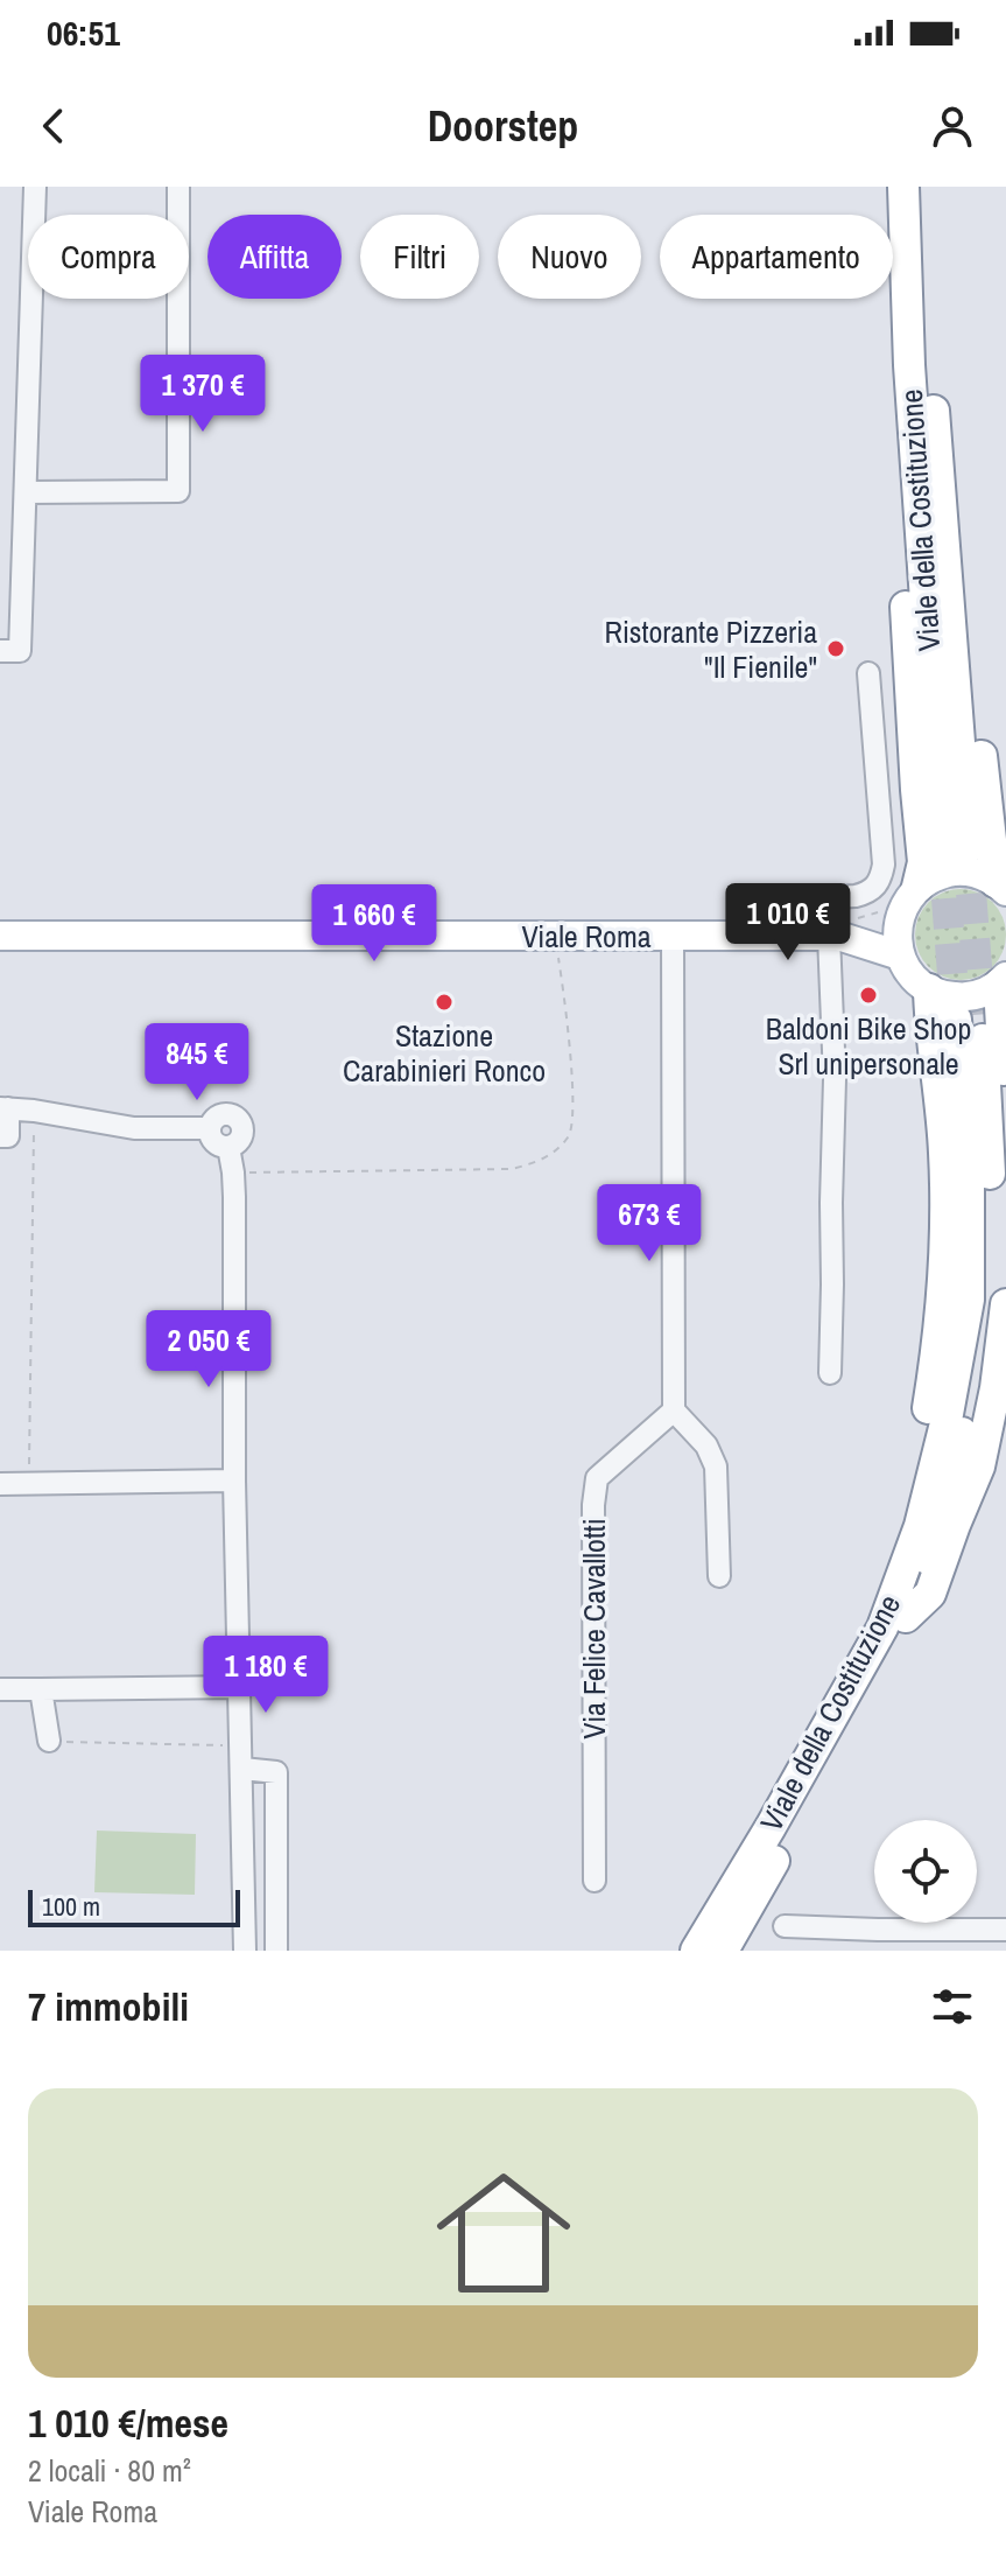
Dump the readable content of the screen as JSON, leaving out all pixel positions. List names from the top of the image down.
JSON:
{
  "streets": {
    "highway": ["Viale della Costituzione"],
    "main road": ["Viale Roma"],
    "street": ["Via Felice Cavallotti"]
  },
  "places": ["Ristorante Pizzeria \"Il Fienile\"", "Baldoni Bike Shop Srl unipersonale", "Stazione Carabinieri Ronco"],
  "scale_bar": "100 m",
  "page": {
    "status": "06:51",
    "header": "Doorstep",
    "chip": [
      "Compra",
      "Affitta",
      "Filtri",
      "Nuovo",
      "Appartamento"
    ],
    "price": [
      "1 370 €",
      "1 010 €",
      "1 660 €",
      "845 €",
      "673 €",
      "2 050 €",
      "1 180 €"
    ],
    "scale": "100 m",
    "heading": "7 immobili",
    "list": [
      {
        "name": "1 010 €/mese",
        "note": "2 locali · 80 m² · Viale Roma"
      }
    ]
  }
}
